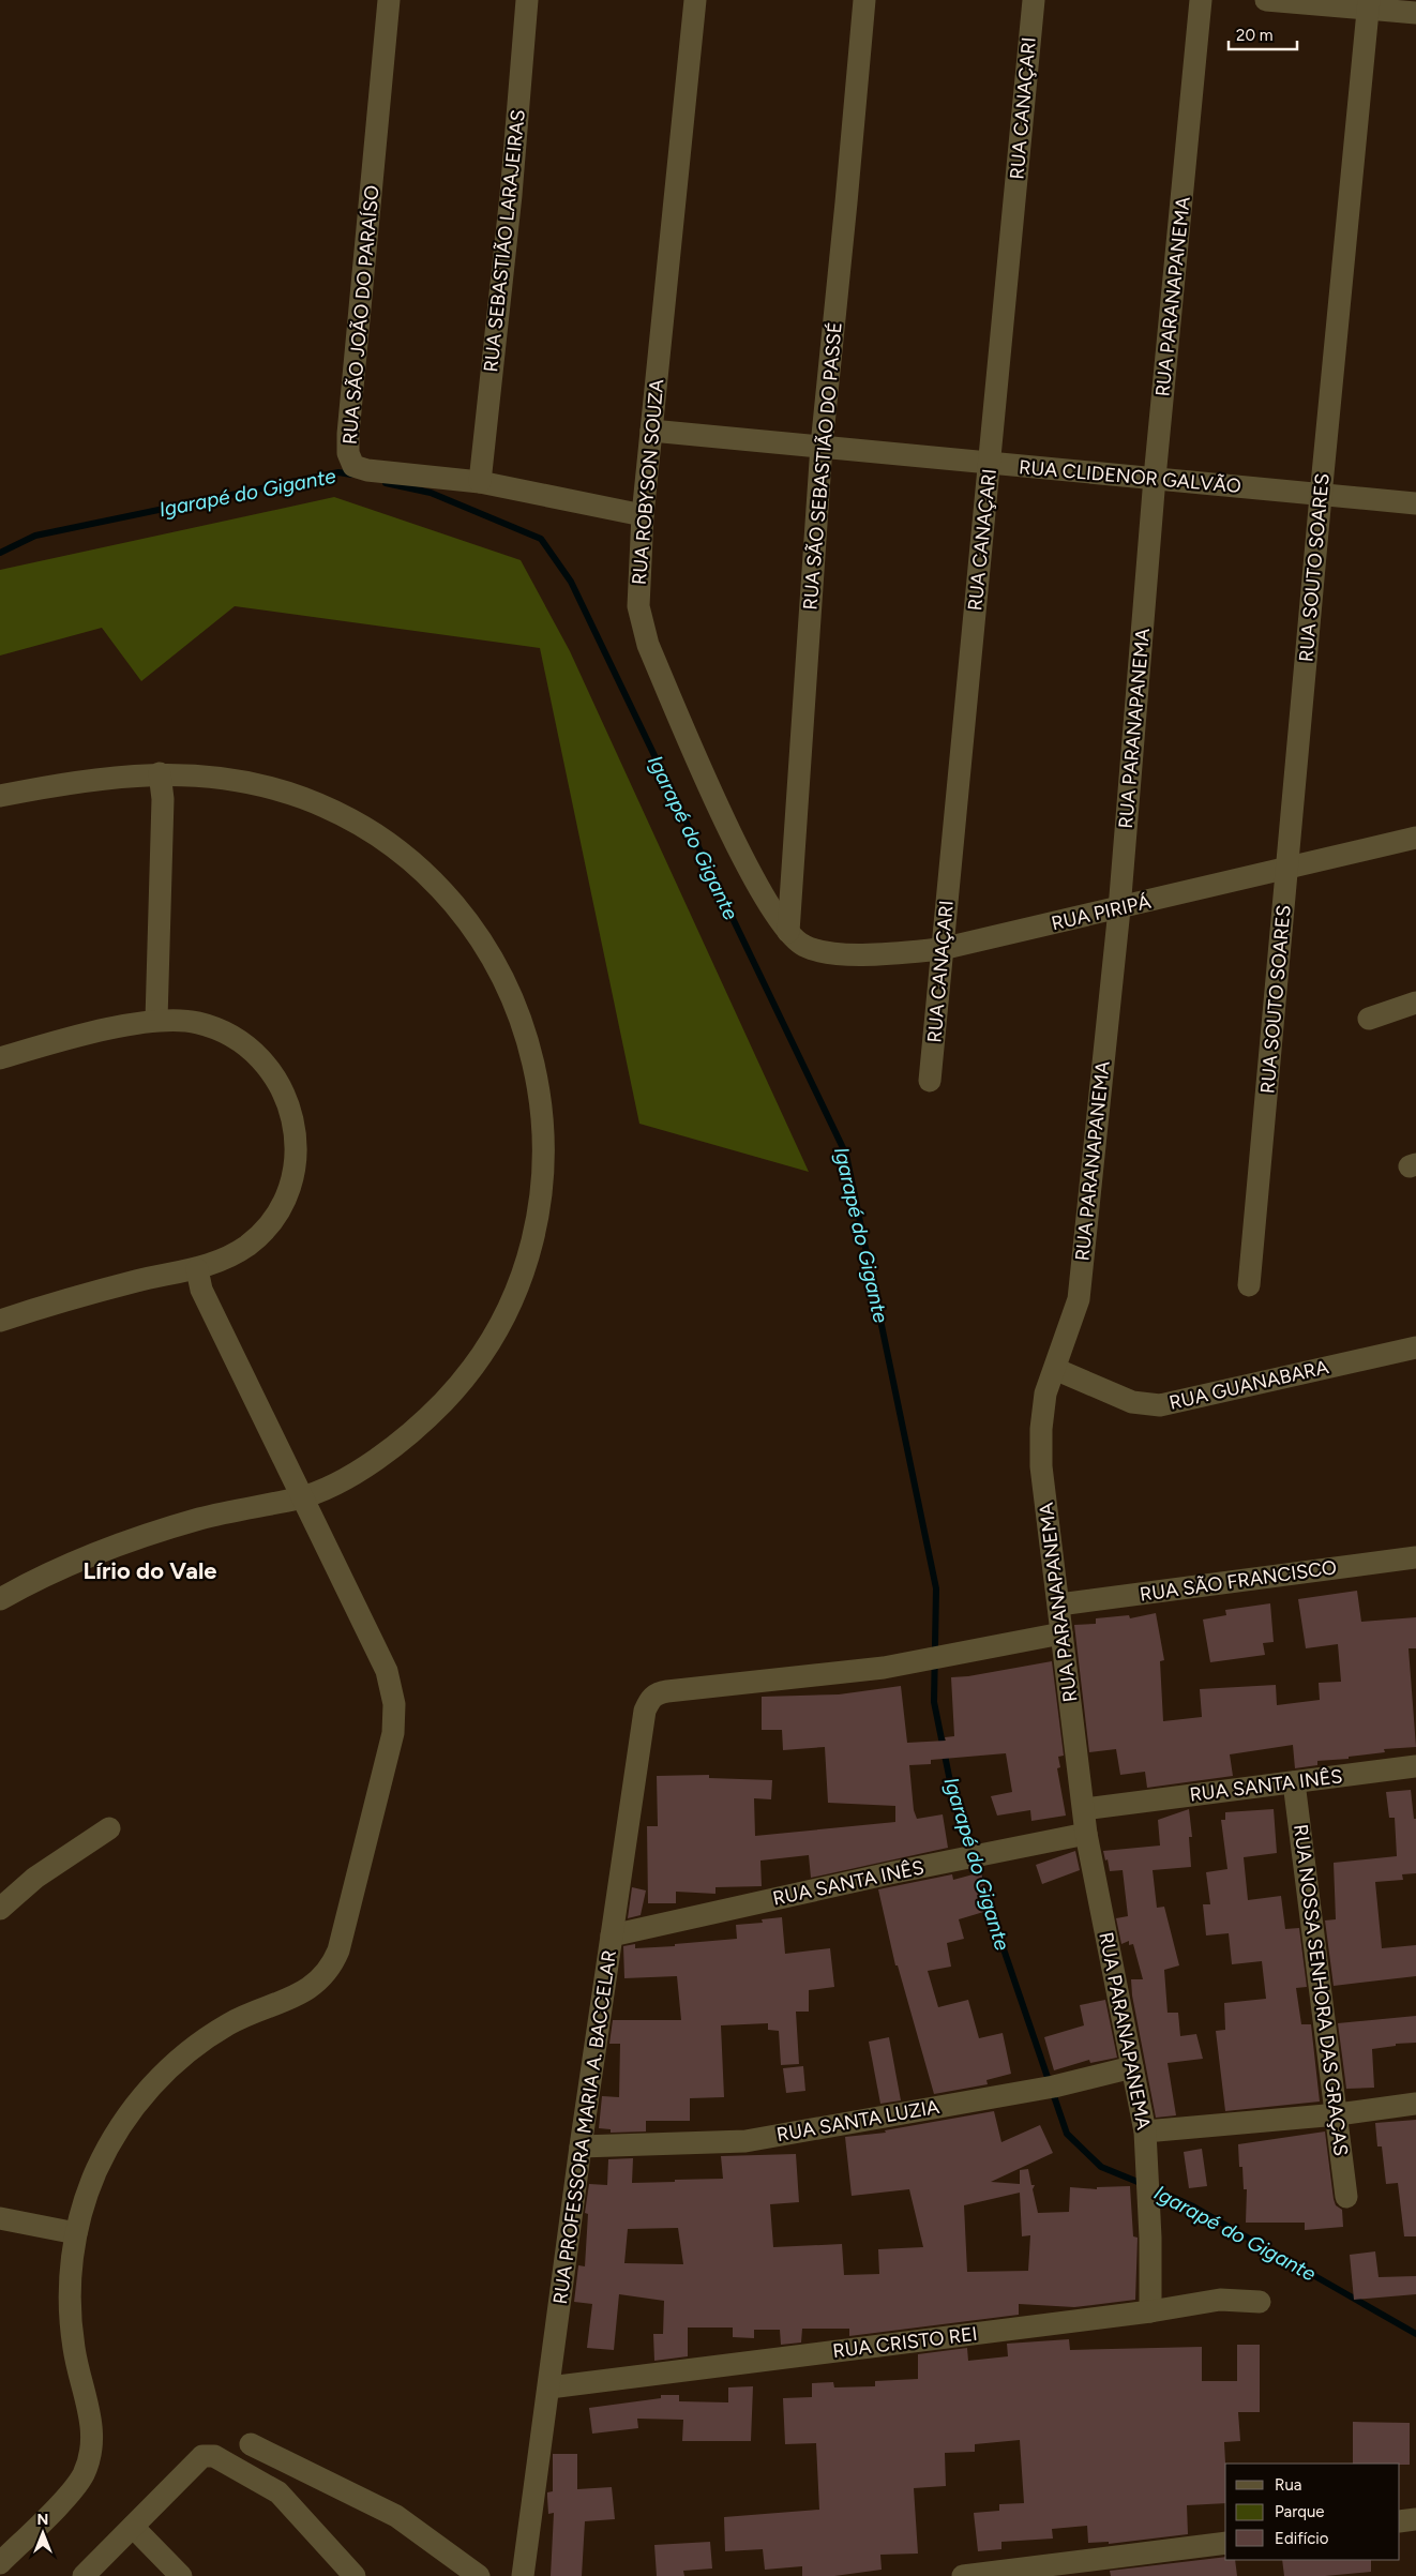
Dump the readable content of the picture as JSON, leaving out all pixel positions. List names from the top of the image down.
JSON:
{
  "streets": {
    "street": [
      "RUA CANAÇARI",
      "RUA SEBASTIÃO LARAJEIRAS",
      "RUA PARANAPANEMA",
      "RUA SÃO JOÃO DO PARAÍSO",
      "RUA SÃO SEBASTIÃO DO PASSÉ",
      "RUA CLIDENOR GALVÃO",
      "RUA ROBYSON SOUZA",
      "RUA SOUTO SOARES",
      "RUA PIRIPÁ",
      "RUA GUANABARA",
      "RUA SÃO FRANCISCO",
      "RUA SANTA INÊS",
      "RUA NOSSA SENHORA DAS GRAÇAS",
      "RUA SANTA LUZIA",
      "RUA PROFESSORA MARIA A. BACCELAR",
      "RUA CRISTO REI"
    ]
  },
  "crossings": [
    ["RUA CANAÇARI", "RUA CLIDENOR GALVÃO"],
    ["RUA CANAÇARI", "RUA PIRIPÁ"],
    ["RUA SEBASTIÃO LARAJEIRAS", "RUA SÃO JOÃO DO PARAÍSO"],
    ["RUA PARANAPANEMA", "RUA CLIDENOR GALVÃO"],
    ["RUA PARANAPANEMA", "RUA PIRIPÁ"],
    ["RUA PARANAPANEMA", "RUA GUANABARA"],
    ["RUA PARANAPANEMA", "RUA SÃO FRANCISCO"],
    ["RUA PARANAPANEMA", "RUA SANTA INÊS"],
    ["RUA PARANAPANEMA", "RUA SANTA LUZIA"],
    ["RUA PARANAPANEMA", "RUA PROFESSORA MARIA A. BACCELAR"],
    ["RUA PARANAPANEMA", "RUA CRISTO REI"],
    ["RUA SÃO JOÃO DO PARAÍSO", "RUA ROBYSON SOUZA"],
    ["RUA SÃO SEBASTIÃO DO PASSÉ", "RUA CLIDENOR GALVÃO"],
    ["RUA SÃO SEBASTIÃO DO PASSÉ", "RUA ROBYSON SOUZA"],
    ["RUA SÃO SEBASTIÃO DO PASSÉ", "RUA PIRIPÁ"],
    ["RUA CLIDENOR GALVÃO", "RUA ROBYSON SOUZA"],
    ["RUA CLIDENOR GALVÃO", "RUA SOUTO SOARES"],
    ["RUA ROBYSON SOUZA", "RUA PIRIPÁ"],
    ["RUA SOUTO SOARES", "RUA PIRIPÁ"],
    ["RUA SANTA INÊS", "RUA NOSSA SENHORA DAS GRAÇAS"],
    ["RUA SANTA INÊS", "RUA PROFESSORA MARIA A. BACCELAR"],
    ["RUA SANTA LUZIA", "RUA PROFESSORA MARIA A. BACCELAR"],
    ["RUA PROFESSORA MARIA A. BACCELAR", "RUA CRISTO REI"]
  ],
  "districts": ["Lírio do Vale"],
  "water": ["Igarapé do Gigante"],
  "legend": ["Rua", "Parque", "Edifício"],
  "scale_bar": "20 m",
  "north": "top"
}
